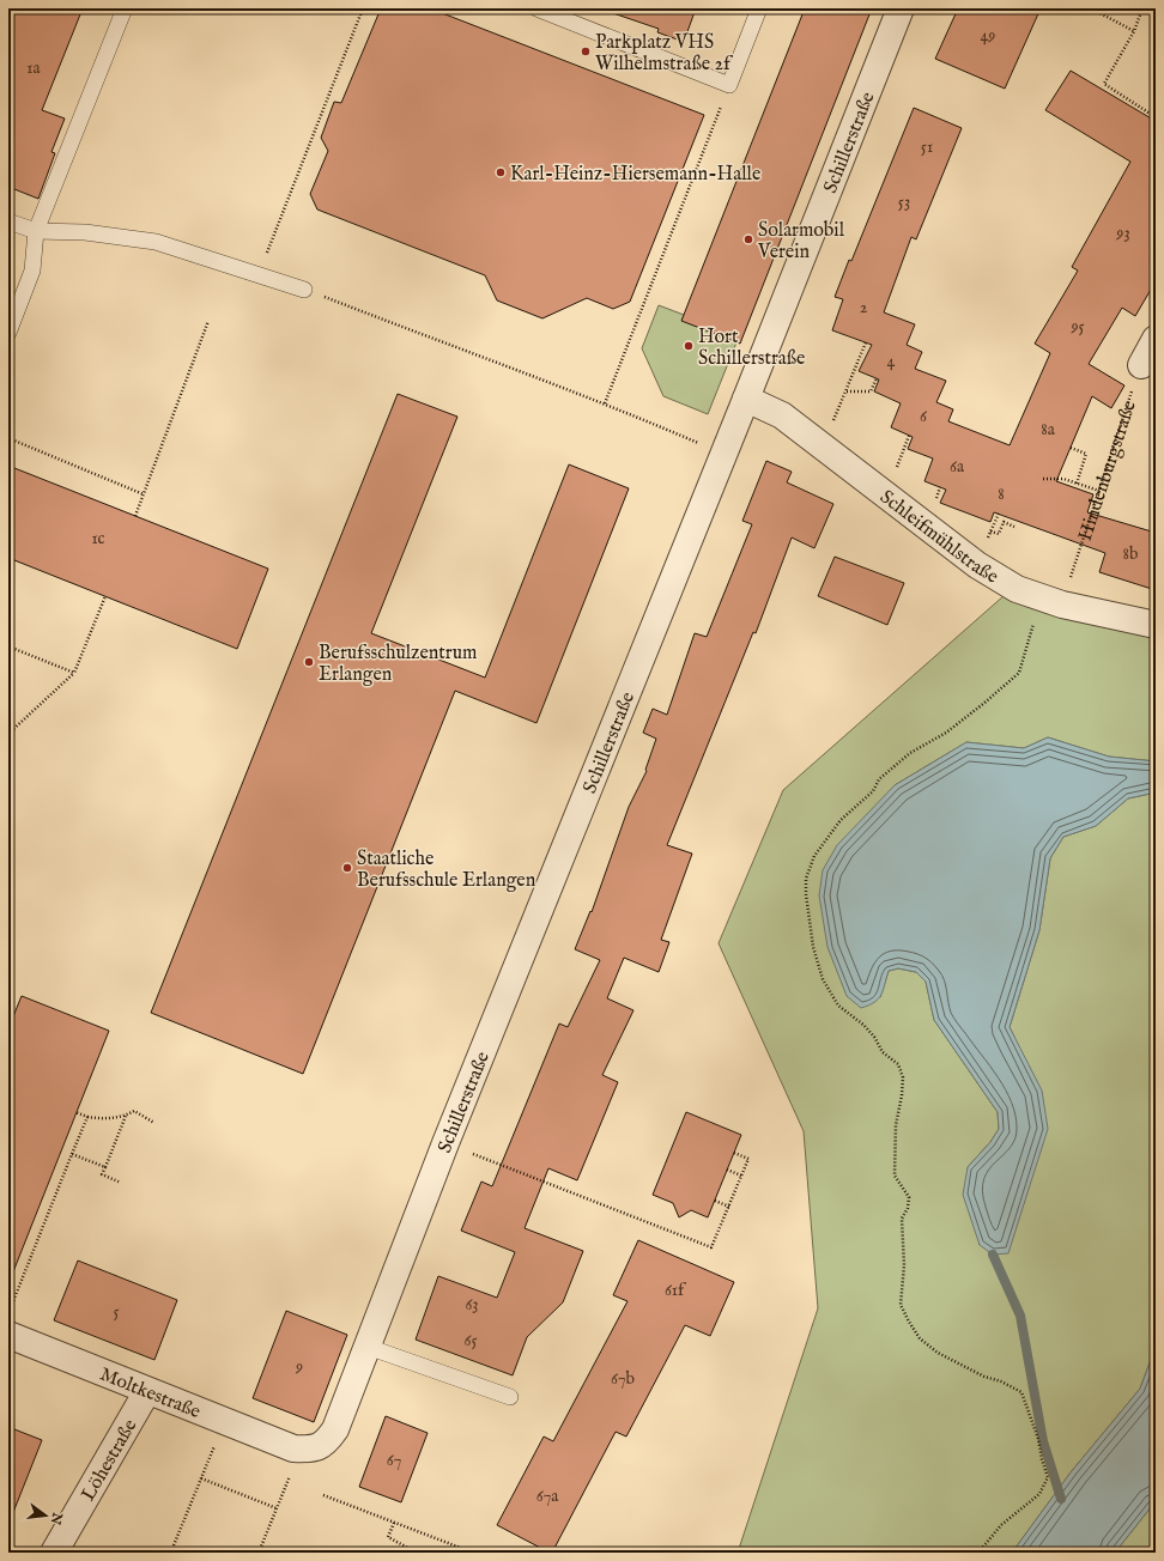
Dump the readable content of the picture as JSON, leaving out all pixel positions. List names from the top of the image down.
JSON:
{
  "streets": {
    "street": [
      "Schillerstraße",
      "Schleifmühlstraße",
      "Moltkestraße",
      "Löhestraße"
    ],
    "path": ["Hindenburgstraße"]
  },
  "crossings": [
    ["Schillerstraße", "Schleifmühlstraße"],
    ["Schillerstraße", "Moltkestraße"],
    ["Hindenburgstraße", "Schleifmühlstraße"],
    ["Moltkestraße", "Löhestraße"]
  ],
  "places": [
    "Parkplatz VHS Wilhelmstraße 2f",
    "Karl-Heinz-Hiersemann-Halle",
    "Solarmobil Verein",
    "Hort Schillerstraße",
    "Berufsschulzentrum Erlangen",
    "Staatliche Berufsschule Erlangen"
  ],
  "house_numbers": [
    "49",
    "1a",
    "51",
    "53",
    "93",
    "2",
    "95",
    "4",
    "6",
    "8a",
    "6a",
    "8",
    "1c",
    "8b",
    "61f",
    "63",
    "5",
    "65",
    "9",
    "67b",
    "67",
    "67a"
  ],
  "north": "right"
}
